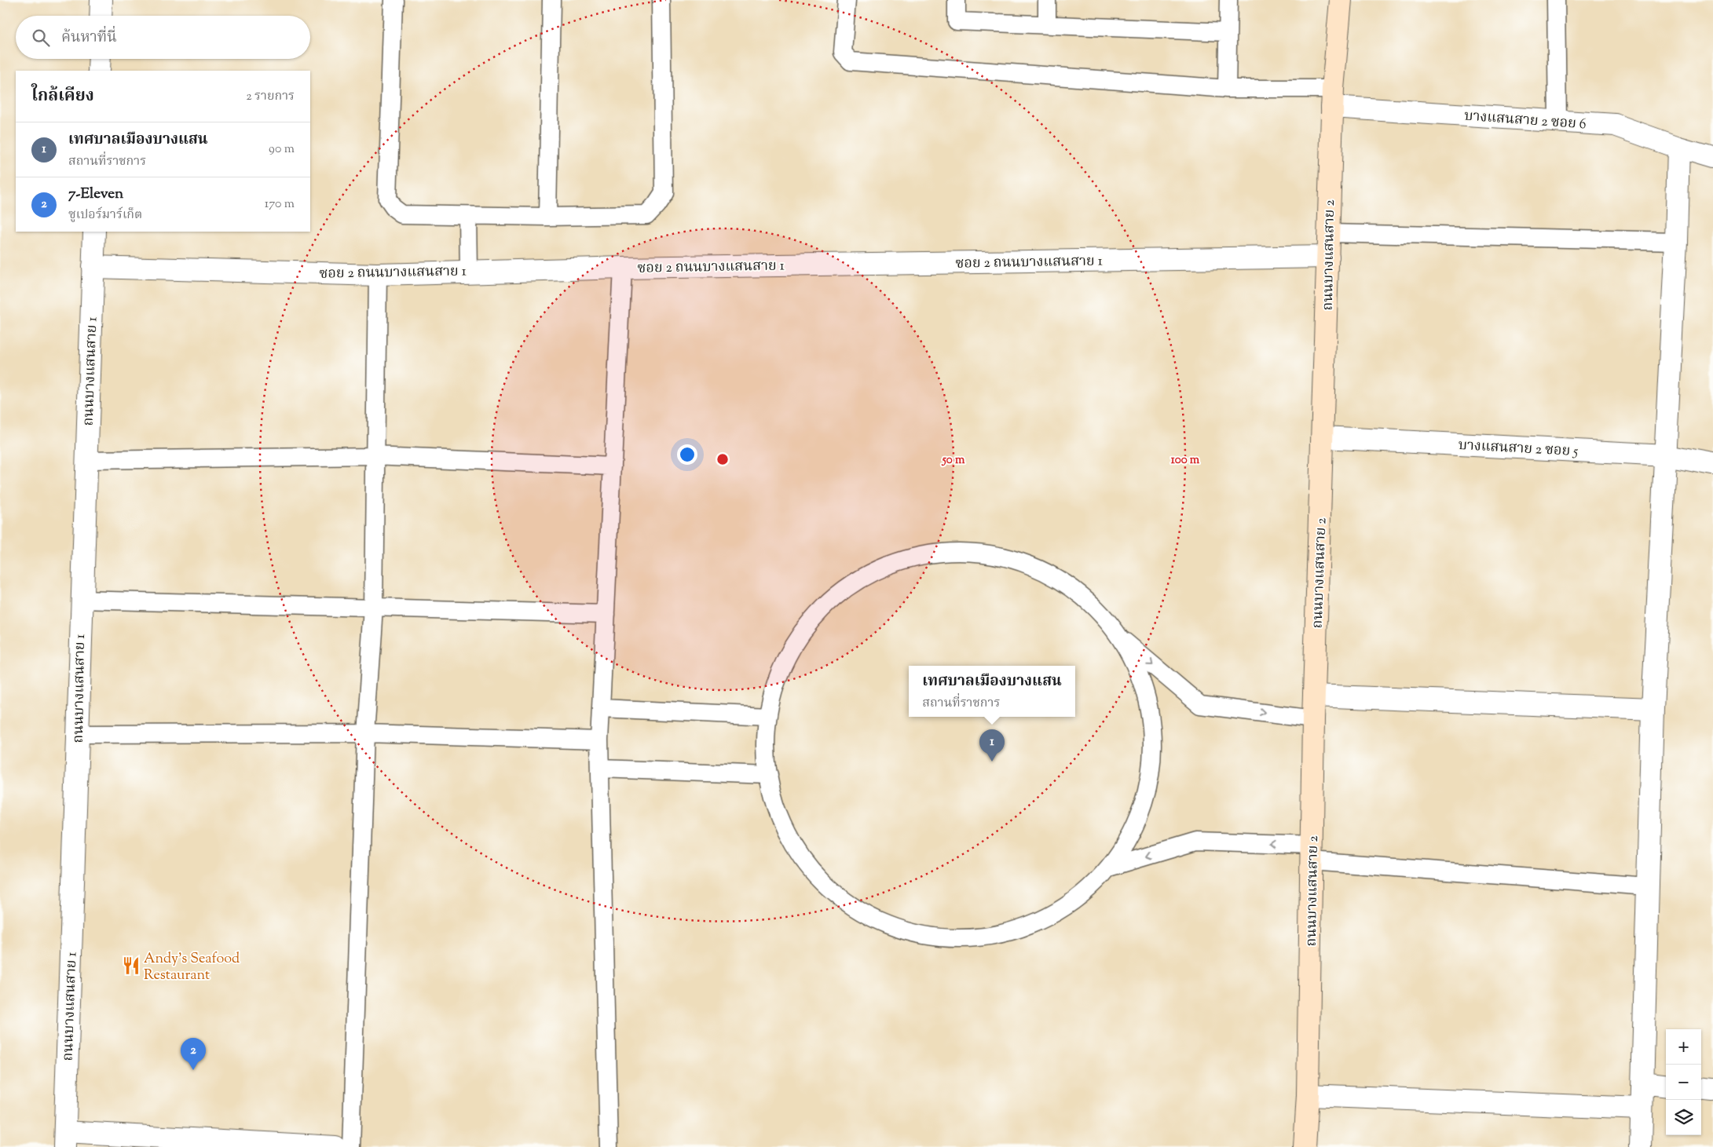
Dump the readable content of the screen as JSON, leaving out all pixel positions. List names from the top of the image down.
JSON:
{
  "streets": {
    "main road": ["ถนนบางแสนสาย 2"],
    "street": [
      "บางแสนสาย 2 ซอย 6",
      "ซอย 2 ถนนบางแสนสาย 1",
      "ถนนบางแสนสาย 1",
      "บางแสนสาย 2 ซอย 5"
    ]
  },
  "crossings": [
    ["บางแสนสาย 2 ซอย 6", "ถนนบางแสนสาย 2"],
    ["ถนนบางแสนสาย 2", "ซอย 2 ถนนบางแสนสาย 1"],
    ["ถนนบางแสนสาย 2", "บางแสนสาย 2 ซอย 5"],
    ["ซอย 2 ถนนบางแสนสาย 1", "ถนนบางแสนสาย 1"]
  ],
  "places": {
    "restaurant": ["Andy's Seafood Restaurant"]
  },
  "page": {
    "search": "ค้นหาที่นี่",
    "heading": ["ใกล้เคียง", "2 รายการ"],
    "list": [
      {
        "mark": "1",
        "name": "เทศบาลเมืองบางแสน",
        "note": "สถานที่ราชการ",
        "value": "90 m"
      },
      {
        "mark": "2",
        "name": "7-Eleven",
        "note": "ซูเปอร์มาร์เก็ต",
        "value": "170 m"
      }
    ],
    "popup": ["เทศบาลเมืองบางแสน", "สถานที่ราชการ"],
    "pins": ["1", "2"],
    "map_buttons": ["+", "−"]
  },
  "rings": ["50 m", "100 m"]
}
